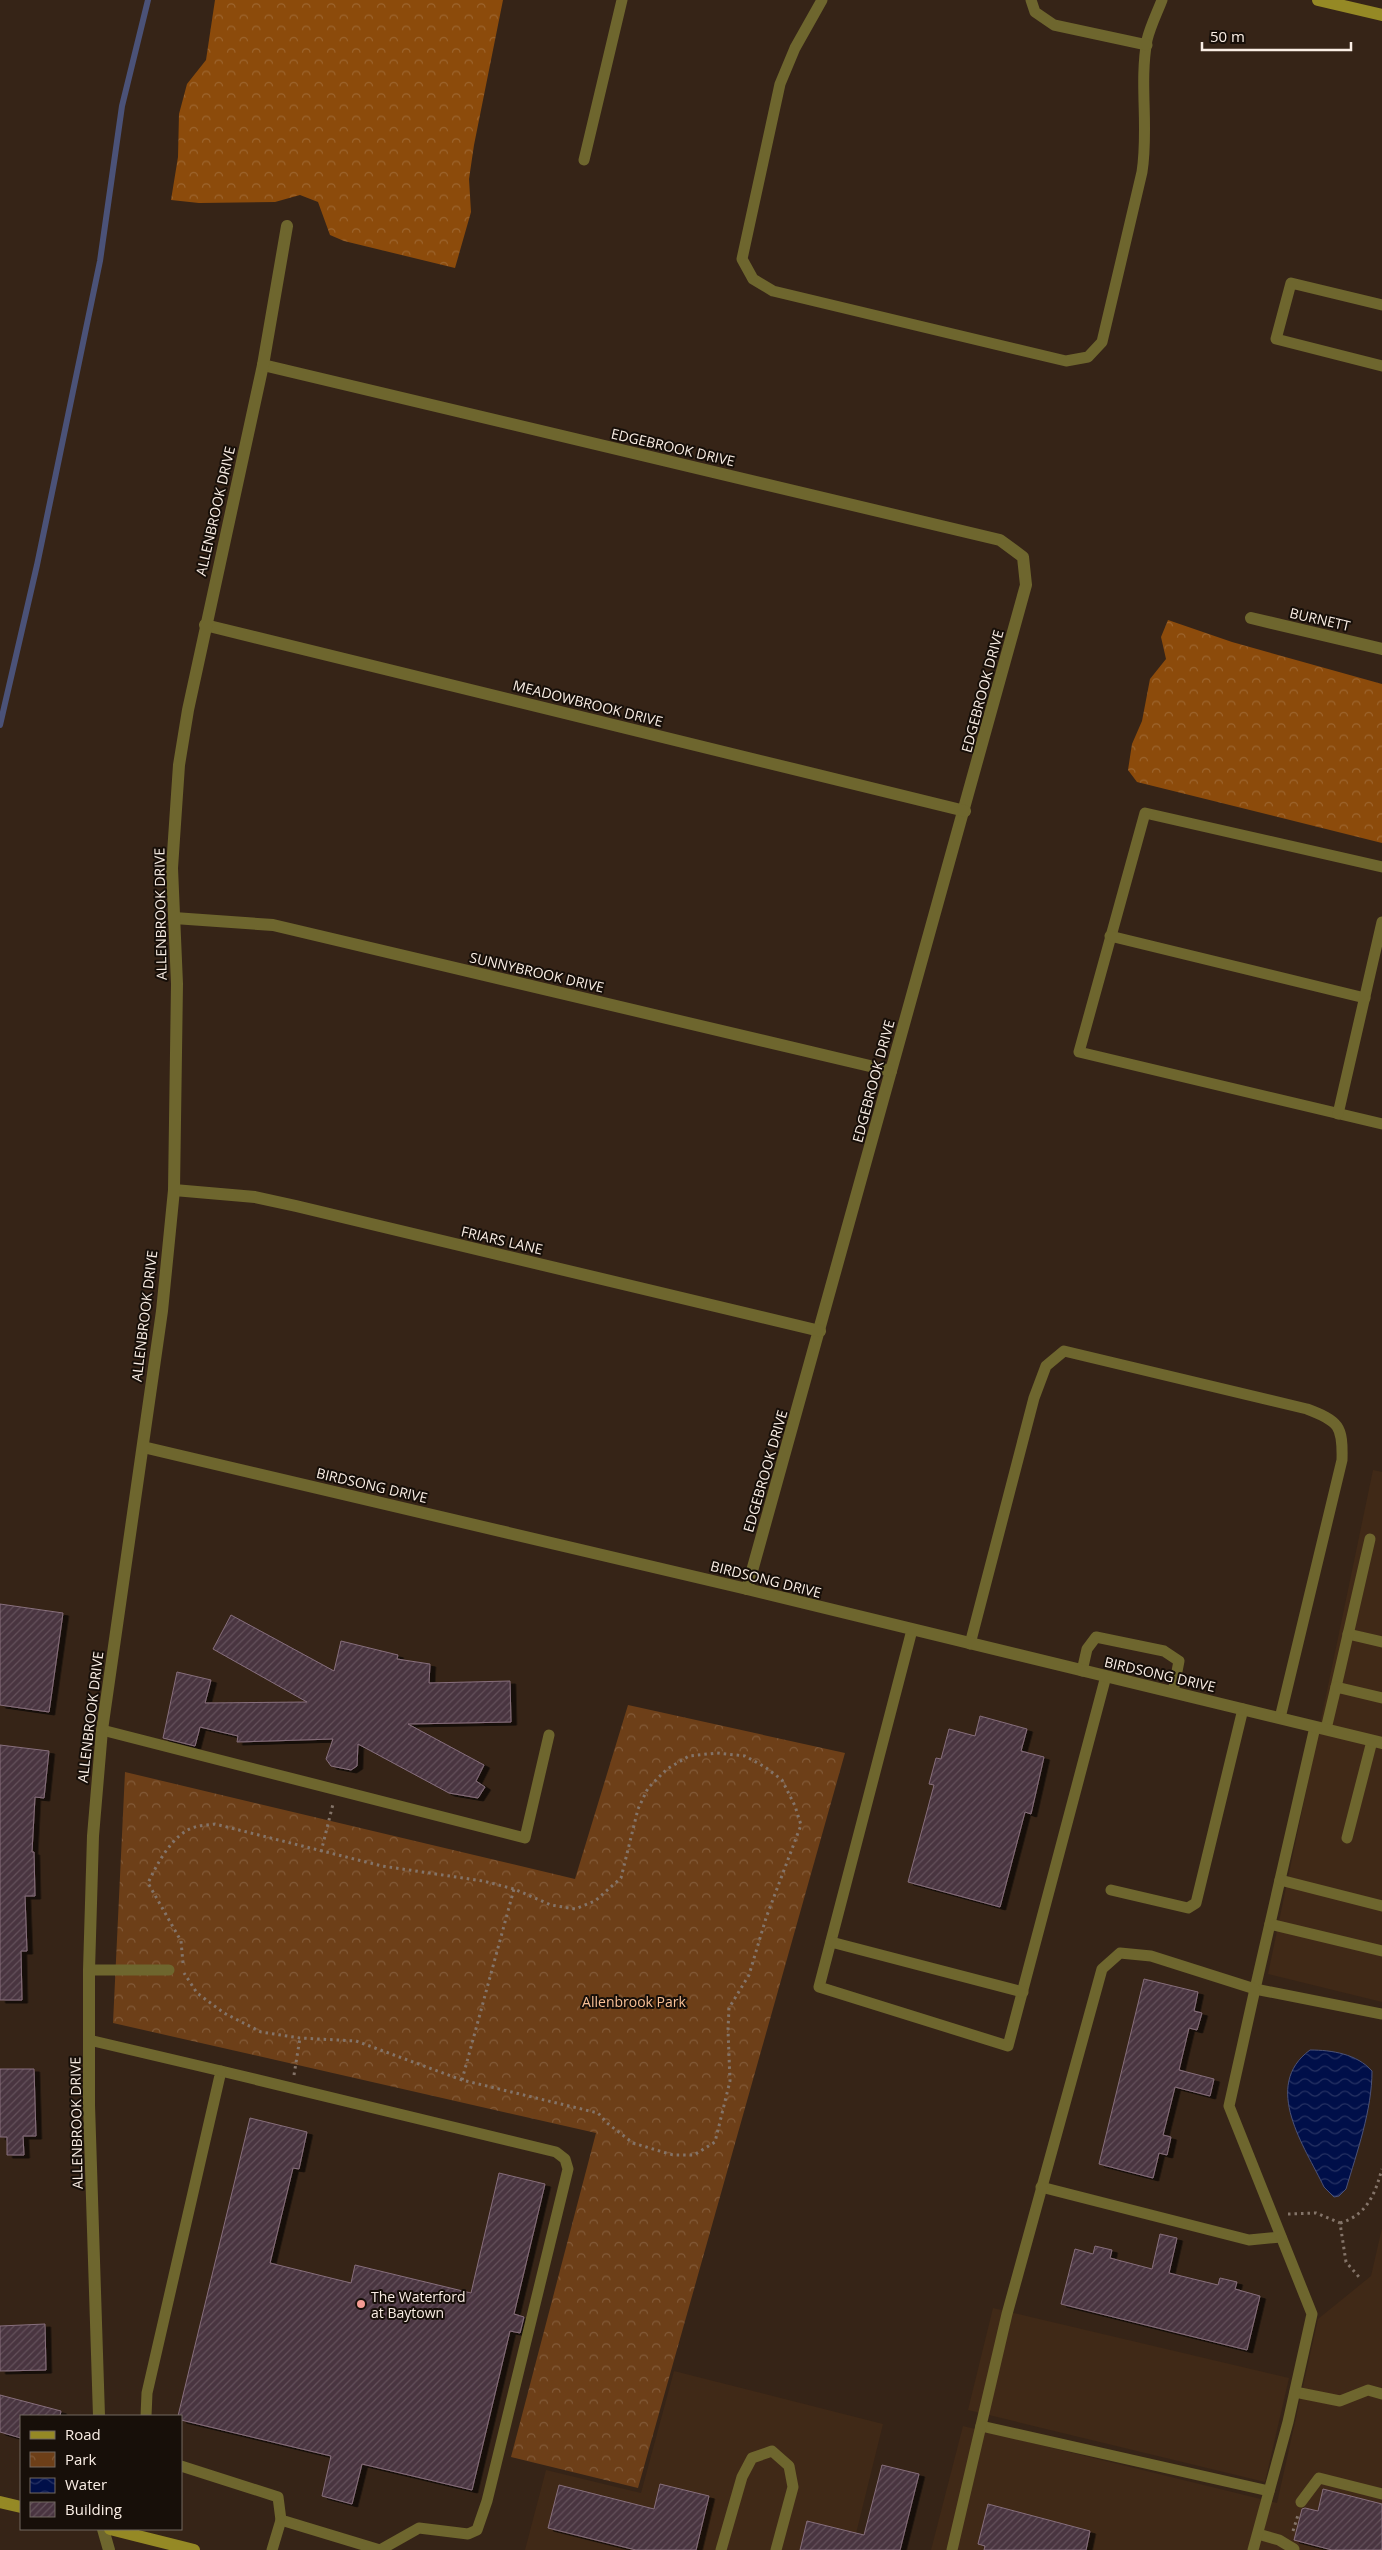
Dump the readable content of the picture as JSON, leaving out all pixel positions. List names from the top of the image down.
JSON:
{
  "streets": {
    "street": [
      "EDGEBROOK DRIVE",
      "ALLENBROOK DRIVE",
      "BURNETT",
      "MEADOWBROOK DRIVE",
      "SUNNYBROOK DRIVE",
      "FRIARS LANE",
      "BIRDSONG DRIVE"
    ]
  },
  "crossings": [
    ["EDGEBROOK DRIVE", "ALLENBROOK DRIVE"],
    ["EDGEBROOK DRIVE", "MEADOWBROOK DRIVE"],
    ["EDGEBROOK DRIVE", "SUNNYBROOK DRIVE"],
    ["EDGEBROOK DRIVE", "FRIARS LANE"],
    ["EDGEBROOK DRIVE", "BIRDSONG DRIVE"],
    ["ALLENBROOK DRIVE", "MEADOWBROOK DRIVE"],
    ["ALLENBROOK DRIVE", "SUNNYBROOK DRIVE"],
    ["ALLENBROOK DRIVE", "FRIARS LANE"],
    ["ALLENBROOK DRIVE", "BIRDSONG DRIVE"]
  ],
  "parks": ["Allenbrook Park"],
  "places": ["The Waterford at Baytown"],
  "legend": [
    "Road",
    "Park",
    "Water",
    "Building"
  ],
  "scale_bar": "50 m"
}
